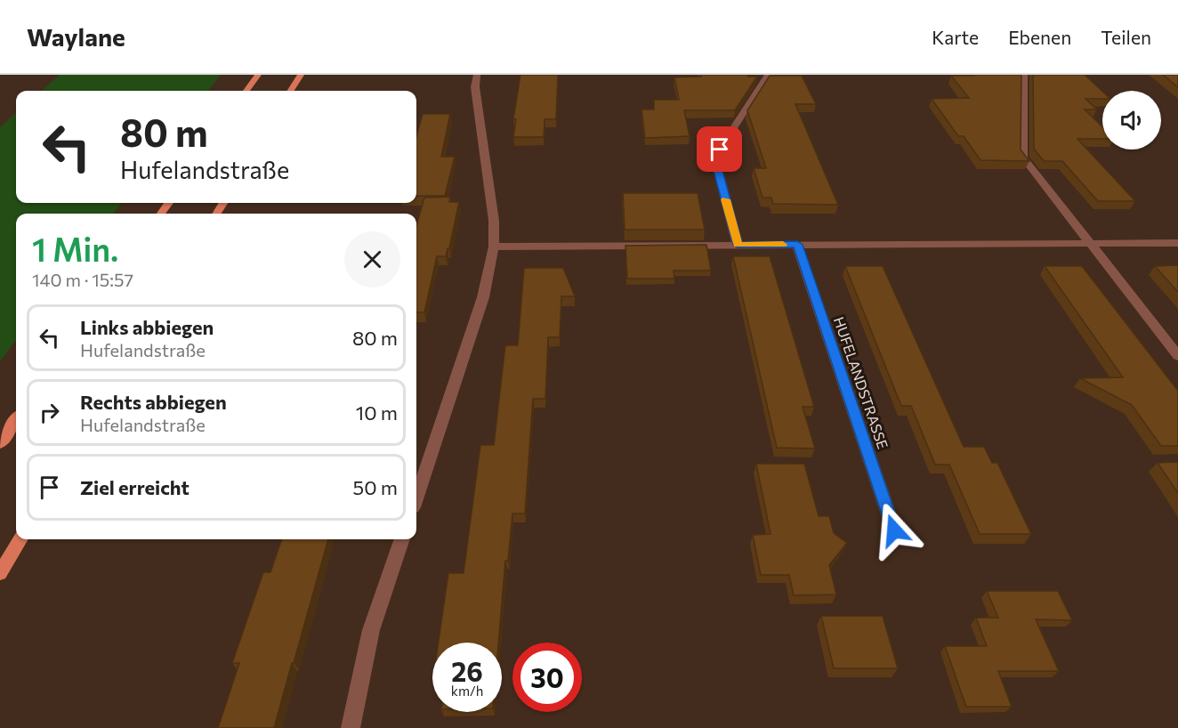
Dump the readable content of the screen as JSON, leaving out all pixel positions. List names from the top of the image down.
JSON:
{
  "streets": {
    "street": ["HUFELANDSTRASSE"]
  },
  "page": {
    "header": "Waylane",
    "nav": ["Karte", "Ebenen", "Teilen"],
    "turn": ["80 m", "Hufelandstraße"],
    "heading": ["1 Min.", "140 m · 15:57"],
    "list": [
      {
        "name": "Links abbiegen",
        "note": "Hufelandstraße",
        "value": "80 m"
      },
      {
        "name": "Rechts abbiegen",
        "note": "Hufelandstraße",
        "value": "10 m"
      },
      {
        "name": "Ziel erreicht",
        "value": "50 m"
      }
    ],
    "speed": "26 km/h",
    "limit": "30"
  }
}
